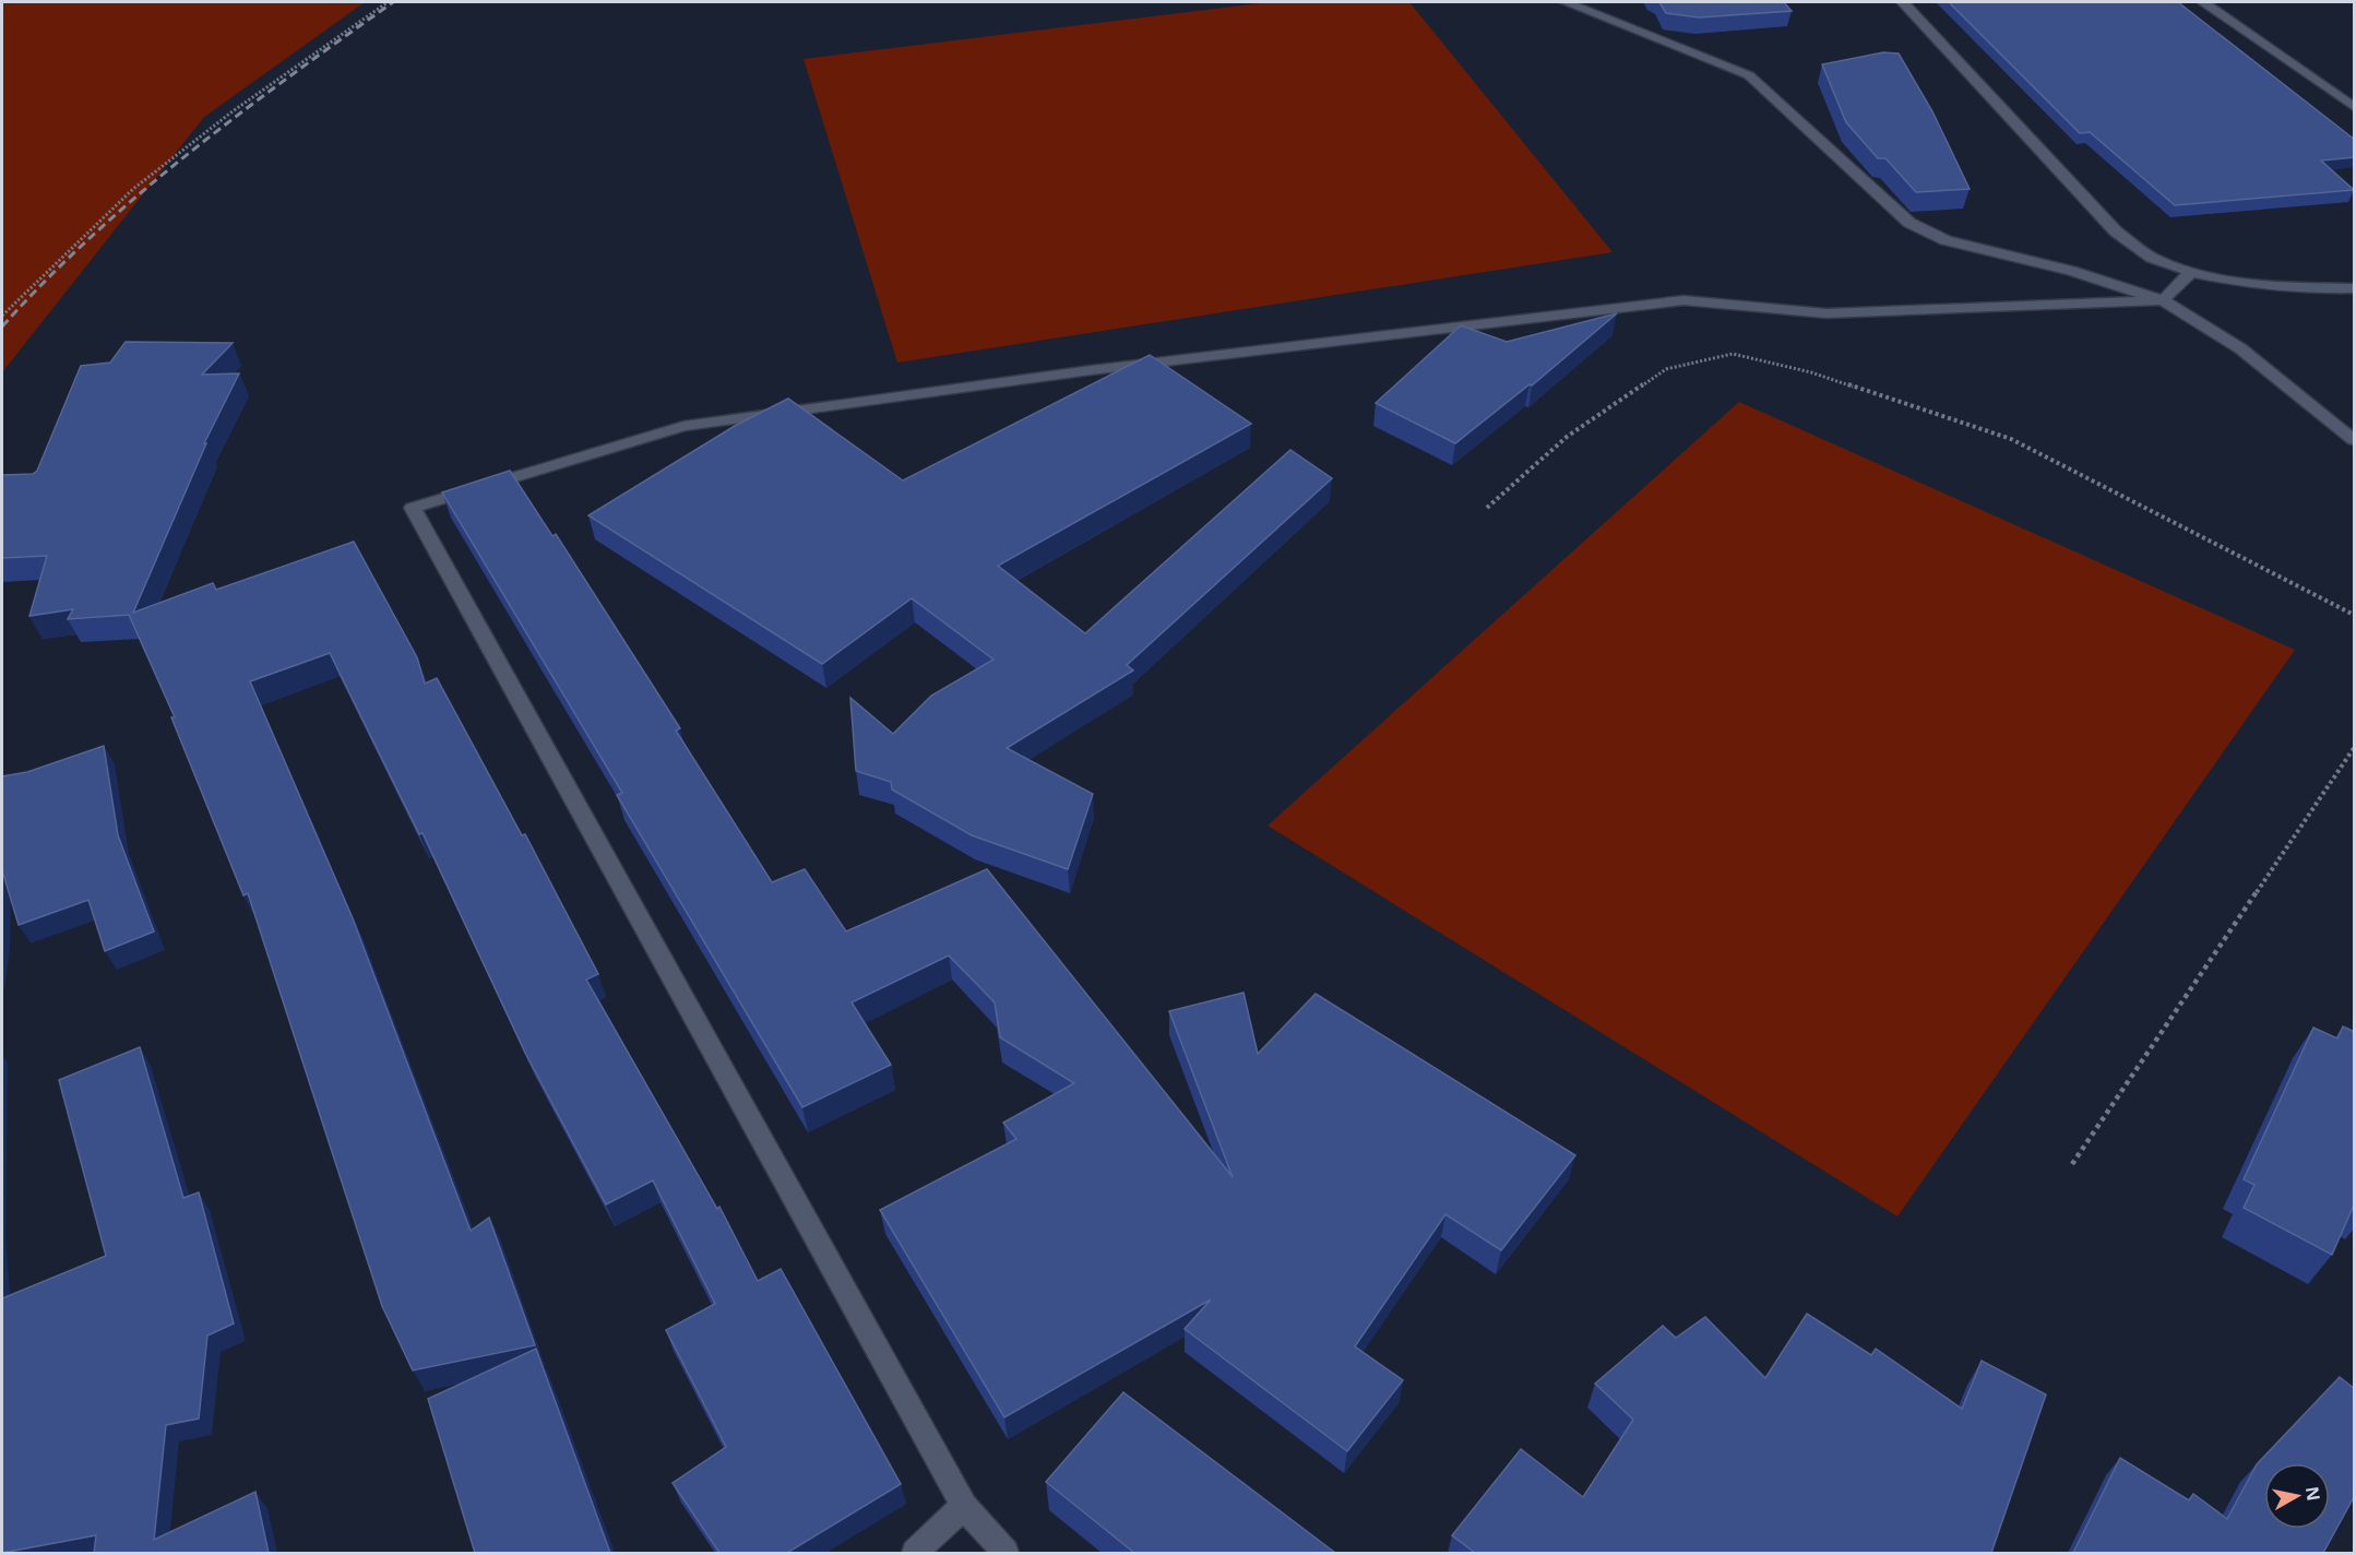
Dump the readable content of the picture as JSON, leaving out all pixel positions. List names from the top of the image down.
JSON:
{
  "north": "right"
}
